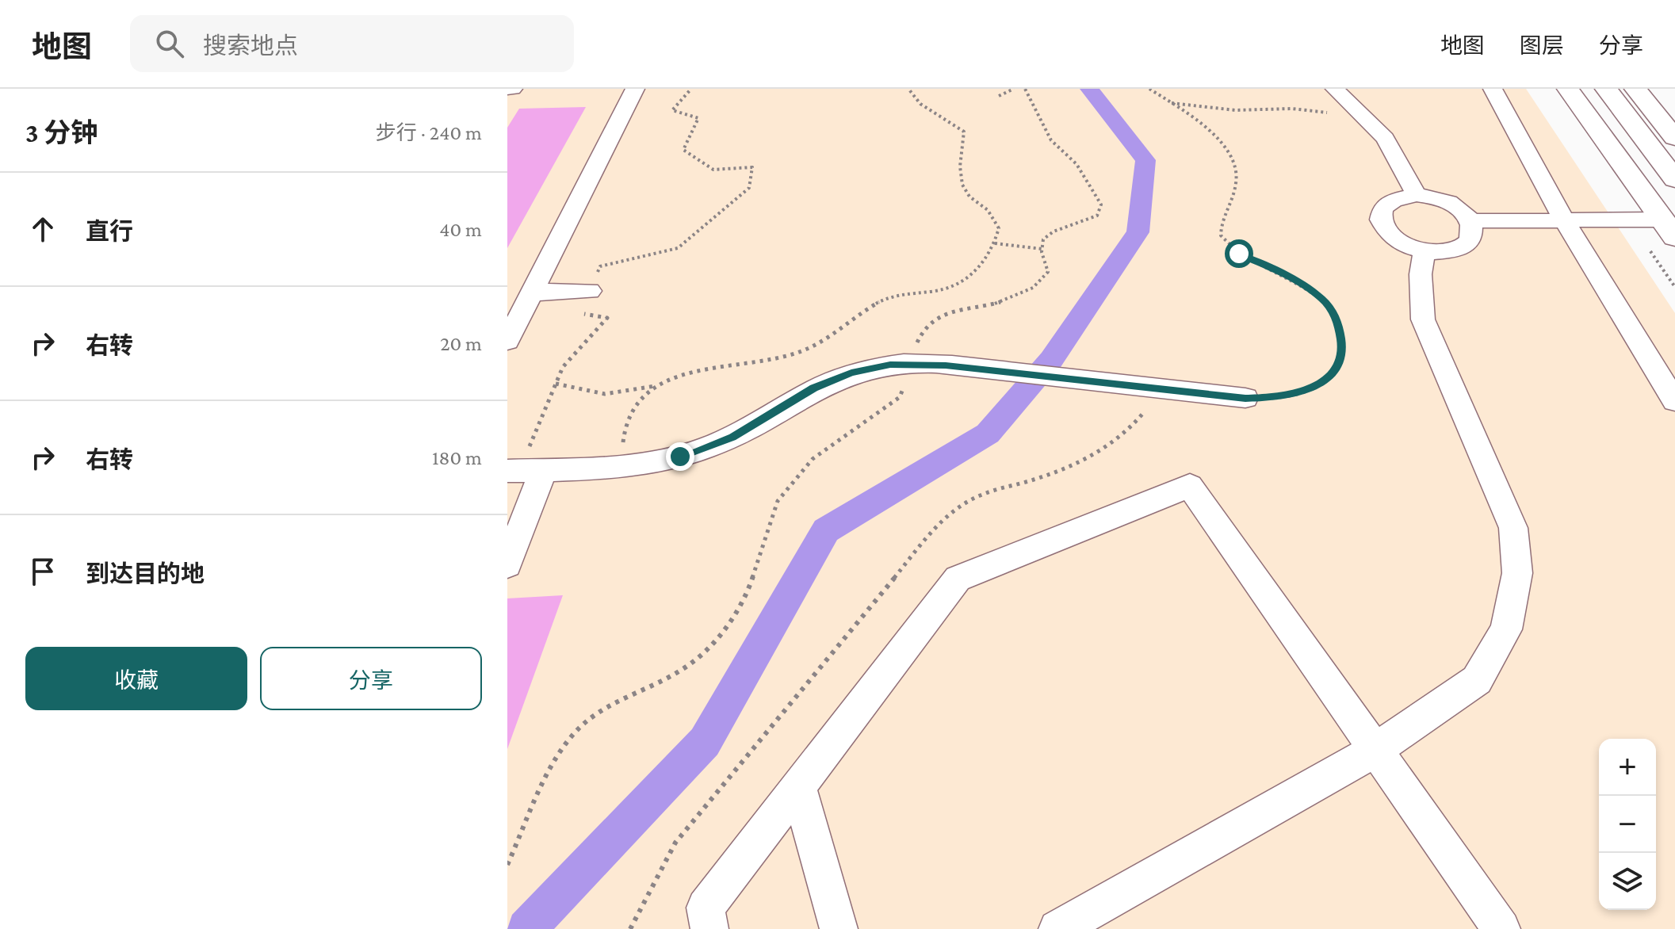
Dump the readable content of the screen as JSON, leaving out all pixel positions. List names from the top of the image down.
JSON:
{
  "page": {
    "header": "地图",
    "search": "搜索地点",
    "nav": ["地图", "图层", "分享"],
    "heading": ["3 分钟", "步行 · 240 m"],
    "list": [
      ["直行", "40 m"],
      ["右转", "20 m"],
      ["右转", "180 m"],
      "到达目的地"
    ],
    "buttons": ["收藏", "分享"],
    "map_buttons": ["+", "−"]
  }
}
